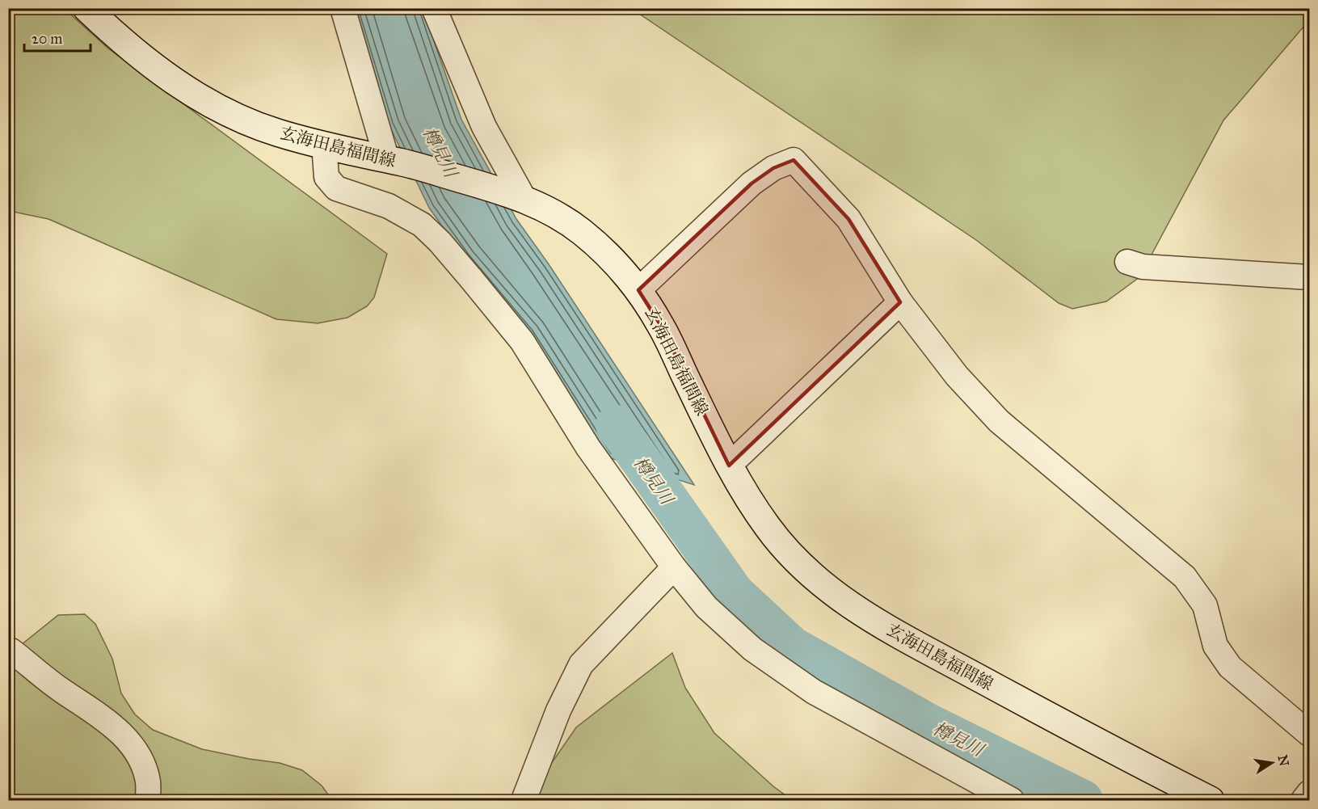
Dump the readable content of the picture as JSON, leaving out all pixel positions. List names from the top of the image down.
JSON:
{
  "streets": {
    "main road": ["玄海田島福間線"]
  },
  "water": ["樽見川"],
  "scale_bar": "20 m",
  "north": "right"
}
